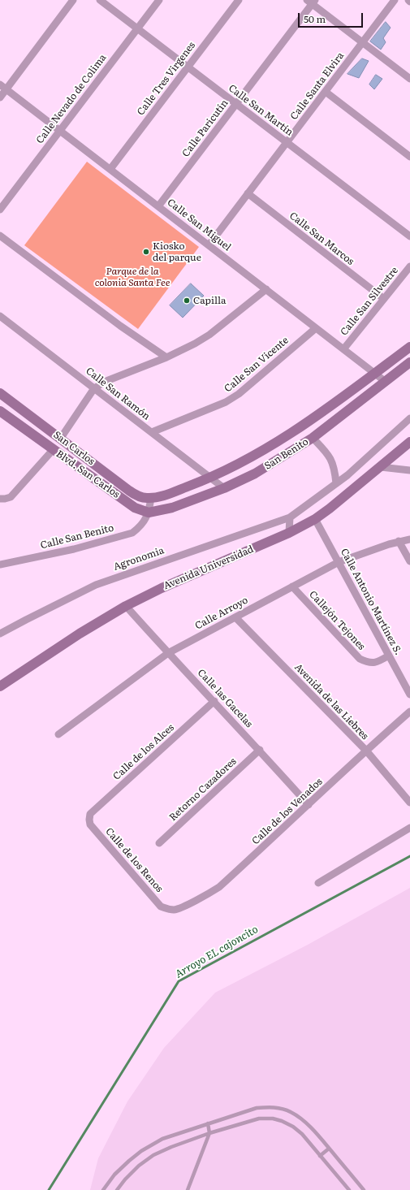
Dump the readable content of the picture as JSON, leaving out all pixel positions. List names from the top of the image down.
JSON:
{
  "streets": {
    "main road": [
      "San Carlos",
      "San Benito",
      "Blvd. San Carlos",
      "Avenida Universidad"
    ],
    "street": [
      "Calle Tres Virgenes",
      "Calle Santa Elvira",
      "Calle Nevado de Colima",
      "Calle San Martín",
      "Calle Paricutín",
      "Calle San Miguel",
      "Calle San Marcos",
      "Calle San Silvestre",
      "Calle San Vicente",
      "Calle San Ramón",
      "Calle San Benito",
      "Agronomia",
      "Calle Antonio Martínez S.",
      "Calle Arroyo",
      "Callejón Tejones",
      "Calle las Gacelas",
      "Avenida de las Liebres",
      "Calle de los Alces",
      "Retorno Cazadores",
      "Calle de los Venados",
      "Calle de los Renos"
    ]
  },
  "crossings": [
    ["Calle Tres Virgenes", "Calle San Martín"],
    ["Calle Tres Virgenes", "Calle San Miguel"],
    ["Calle Santa Elvira", "Calle San Martín"],
    ["Calle Santa Elvira", "Calle San Miguel"],
    ["Calle Santa Elvira", "Calle San Marcos"],
    ["Calle Nevado de Colima", "Calle San Martín"],
    ["Calle Nevado de Colima", "Calle San Miguel"],
    ["Calle San Martín", "Calle Paricutín"],
    ["Calle Paricutín", "Calle San Miguel"],
    ["Calle San Miguel", "Calle San Silvestre"],
    ["Calle San Miguel", "Calle San Vicente"],
    ["Calle San Miguel", "San Benito"],
    ["Calle San Marcos", "Calle San Silvestre"],
    ["Calle San Vicente", "Calle San Ramón"],
    ["Calle San Ramón", "San Benito"],
    ["San Carlos", "San Benito"],
    ["San Benito", "Blvd. San Carlos"],
    ["San Benito", "Calle San Benito"],
    ["Blvd. San Carlos", "Calle San Benito"],
    ["Avenida Universidad", "Calle Antonio Martínez S."],
    ["Avenida Universidad", "Calle las Gacelas"],
    ["Calle Antonio Martínez S.", "Calle Arroyo"],
    ["Calle Antonio Martínez S.", "Callejón Tejones"],
    ["Calle Arroyo", "Callejón Tejones"],
    ["Calle Arroyo", "Calle las Gacelas"],
    ["Calle Arroyo", "Avenida de las Liebres"],
    ["Calle las Gacelas", "Calle de los Alces"],
    ["Calle las Gacelas", "Retorno Cazadores"],
    ["Calle las Gacelas", "Calle de los Venados"],
    ["Avenida de las Liebres", "Calle de los Venados"],
    ["Calle de los Alces", "Calle de los Renos"],
    ["Calle de los Venados", "Calle de los Renos"]
  ],
  "water": ["Arroyo EL cajoncito"],
  "parks": ["Parque de la colonia Santa Fee"],
  "places": ["Kiosko del parque", "Capilla"],
  "scale_bar": "50 m"
}
